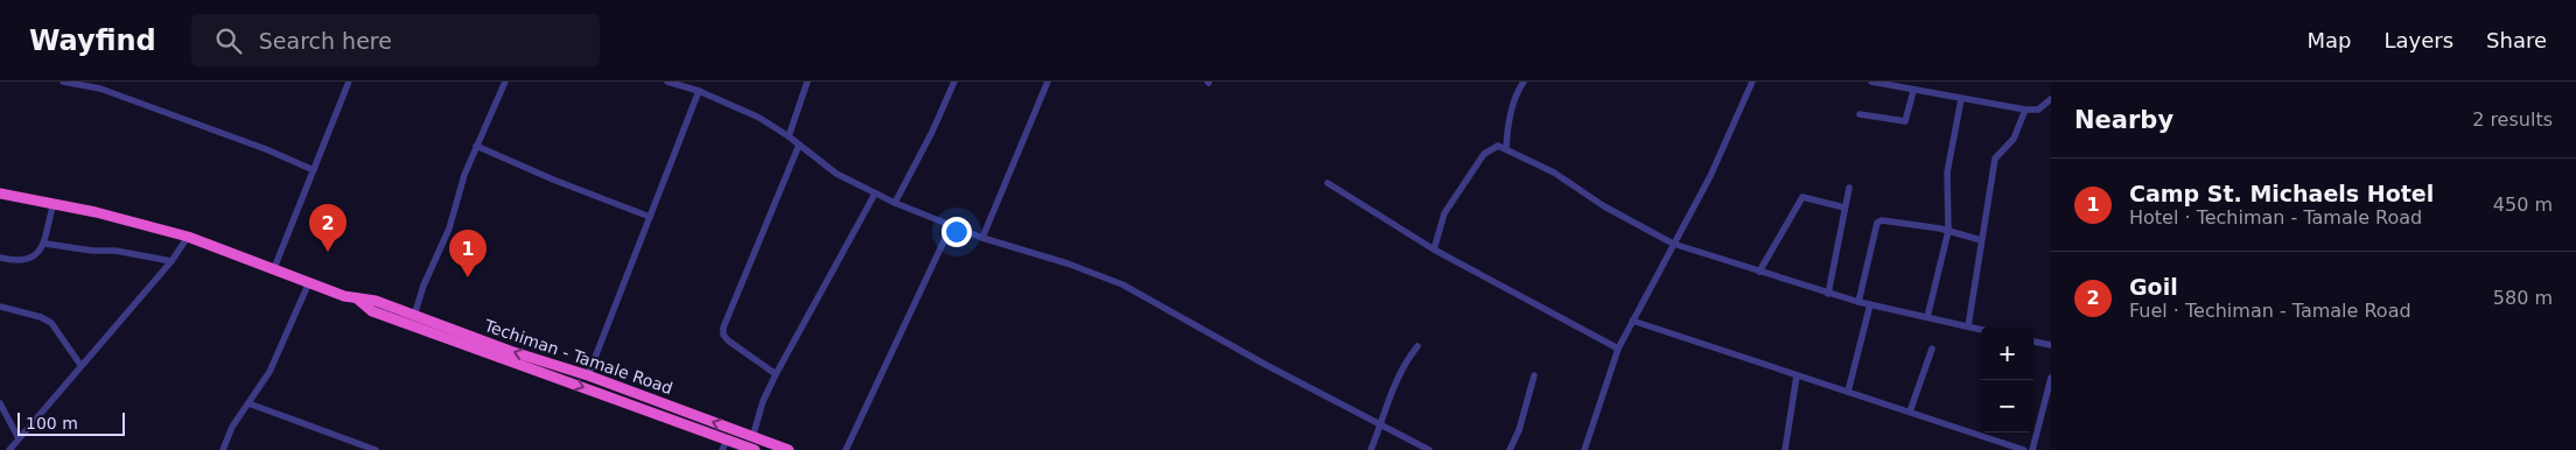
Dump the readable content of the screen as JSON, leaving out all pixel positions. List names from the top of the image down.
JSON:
{
  "streets": {
    "highway": ["Techiman - Tamale Road"]
  },
  "scale_bar": "100 m",
  "page": {
    "header": "Wayfind",
    "search": "Search here",
    "nav": ["Map", "Layers", "Share"],
    "heading": ["Nearby", "2 results"],
    "list": [
      {
        "mark": "1",
        "name": "Camp St. Michaels Hotel",
        "note": "Hotel · Techiman - Tamale Road",
        "value": "450 m"
      },
      {
        "mark": "2",
        "name": "Goil",
        "note": "Fuel · Techiman - Tamale Road",
        "value": "580 m"
      }
    ],
    "pins": ["2", "1"],
    "map_buttons": ["+", "−"],
    "scale": "100 m"
  }
}
